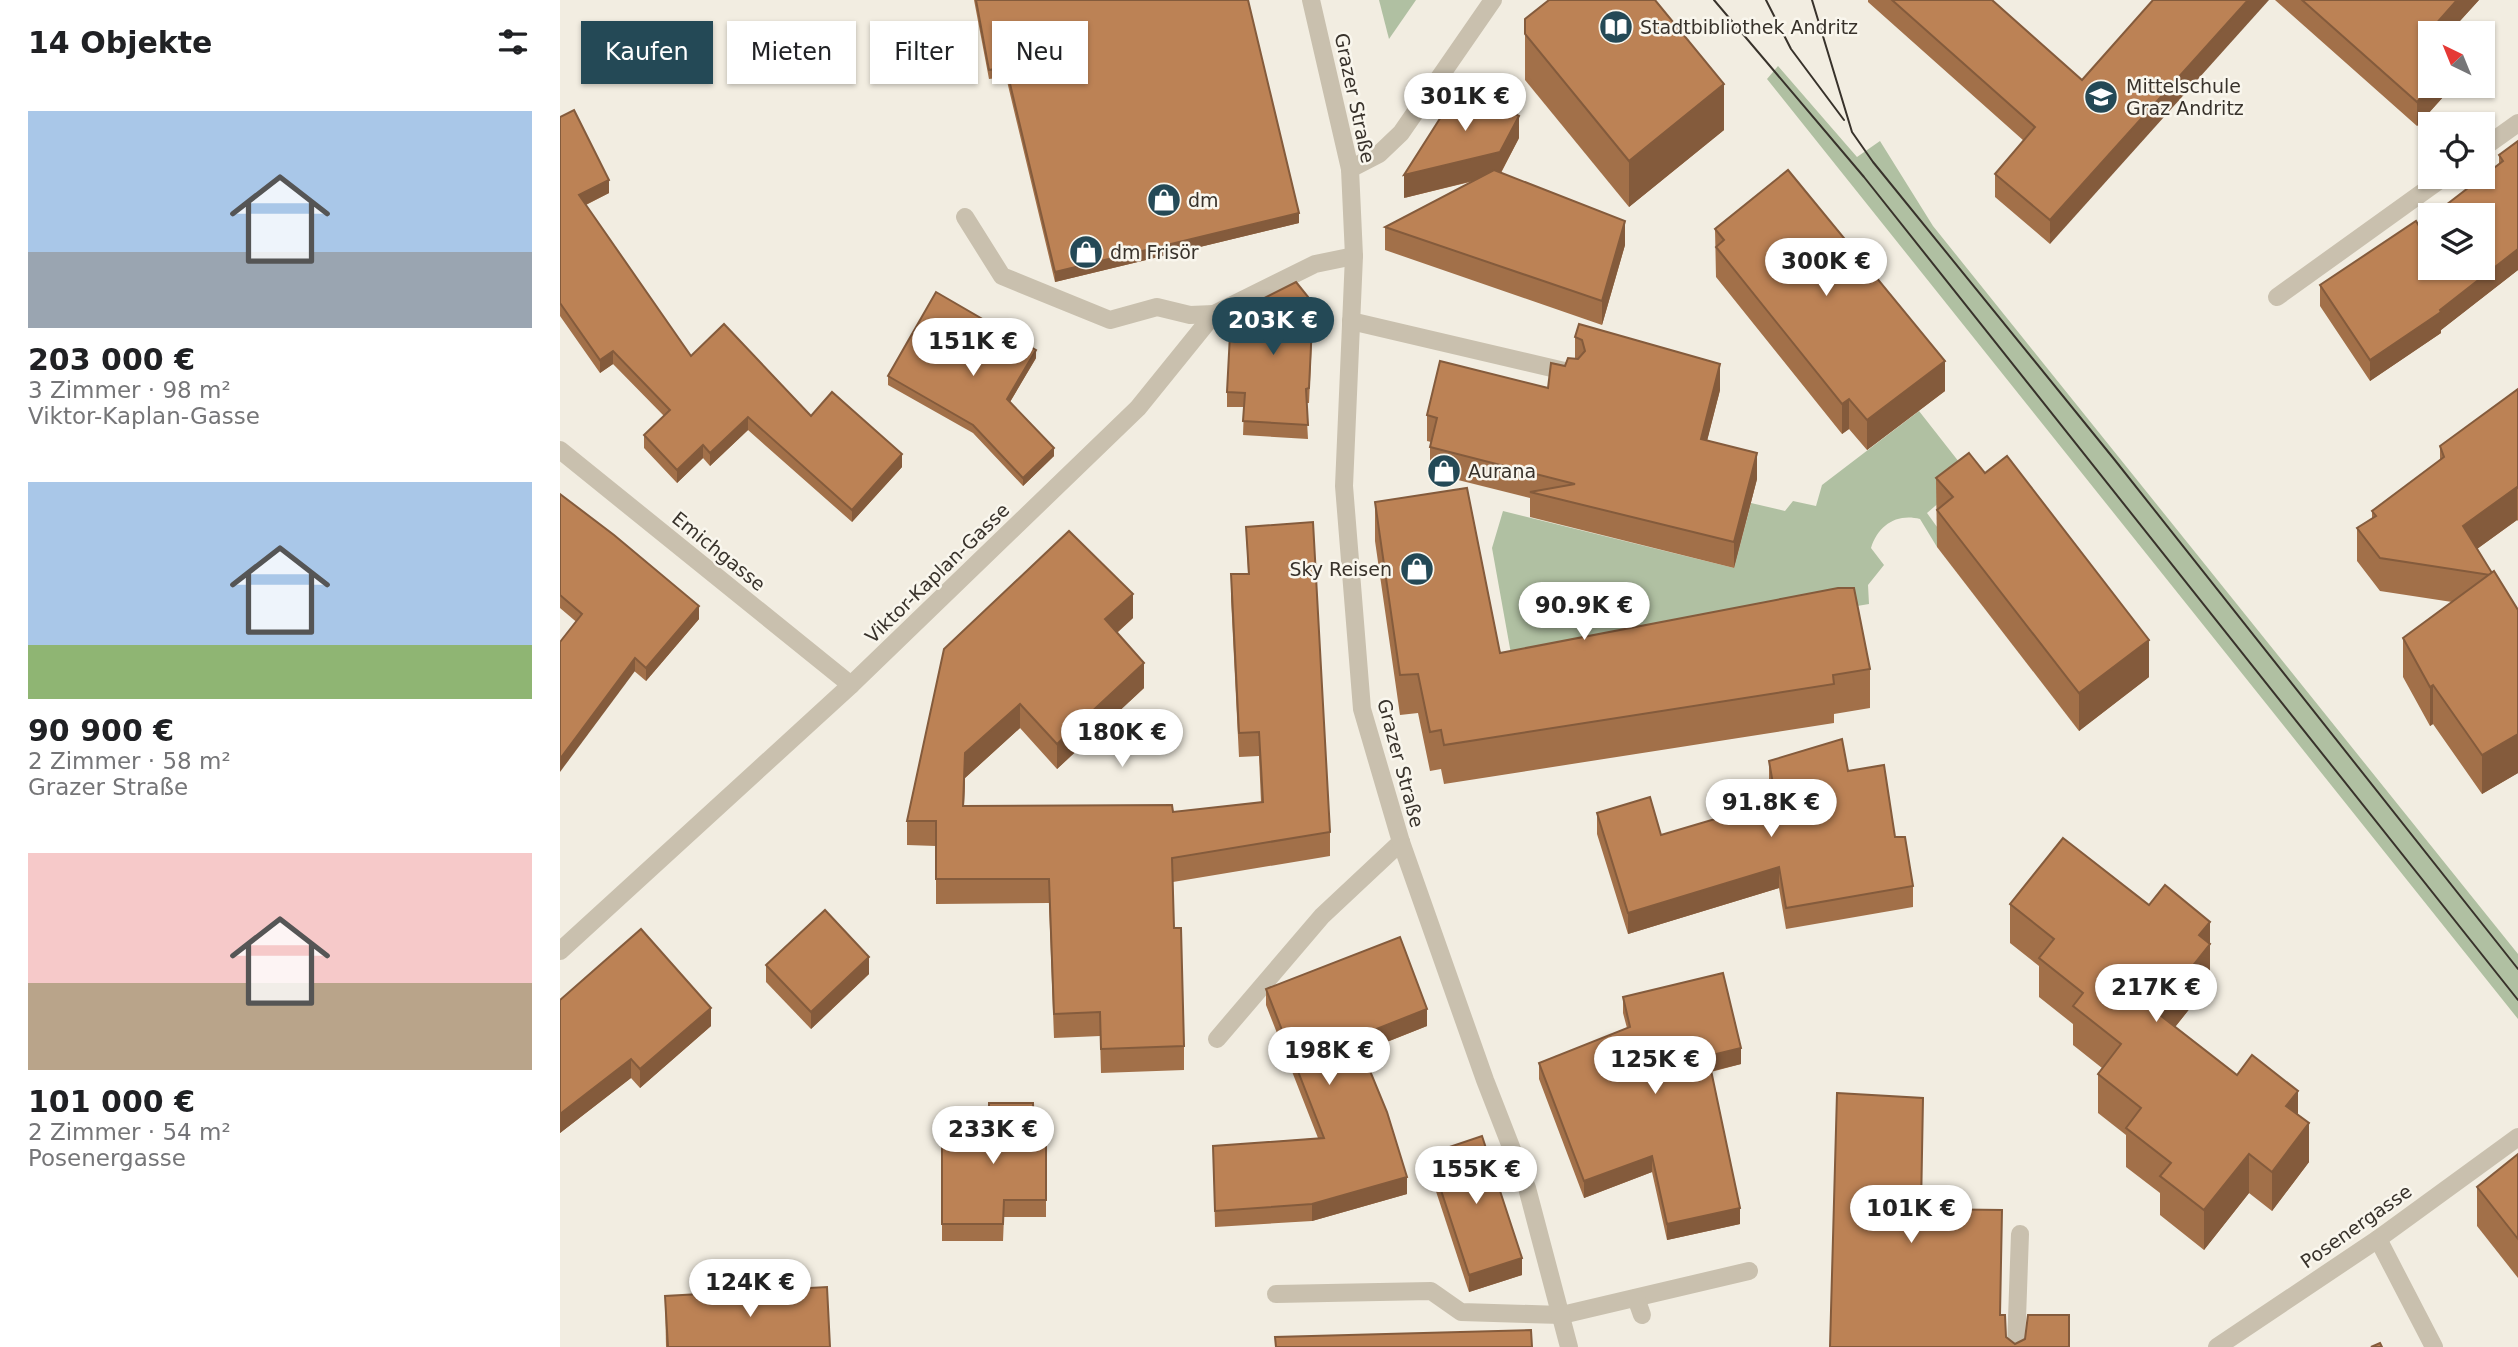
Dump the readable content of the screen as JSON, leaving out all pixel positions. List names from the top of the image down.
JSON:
{
  "streets": {
    "street": [
      "Grazer Straße",
      "Emichgasse",
      "Viktor-Kaplan-Gasse",
      "Posenergasse"
    ]
  },
  "crossings": [
    ["Grazer Straße", "Viktor-Kaplan-Gasse"],
    ["Emichgasse", "Viktor-Kaplan-Gasse"]
  ],
  "places": {
    "library": ["Stadtbibliothek Andritz"],
    "school or university": ["Mittelschule Graz Andritz"],
    "shop": [
      "dm",
      "dm Frisör",
      "Aurana",
      "Sky Reisen"
    ]
  },
  "north": "top left",
  "page": {
    "heading": "14 Objekte",
    "chip": [
      "Kaufen",
      "Mieten",
      "Filter",
      "Neu"
    ],
    "price": [
      "301K €",
      "300K €",
      "203K €",
      "151K €",
      "90.9K €",
      "180K €",
      "91.8K €",
      "217K €",
      "198K €",
      "125K €",
      "233K €",
      "155K €",
      "101K €",
      "124K €"
    ],
    "list": [
      {
        "name": "203 000 €",
        "note": "3 Zimmer · 98 m² · Viktor-Kaplan-Gasse"
      },
      {
        "name": "90 900 €",
        "note": "2 Zimmer · 58 m² · Grazer Straße"
      },
      {
        "name": "101 000 €",
        "note": "2 Zimmer · 54 m² · Posenergasse"
      }
    ]
  }
}
